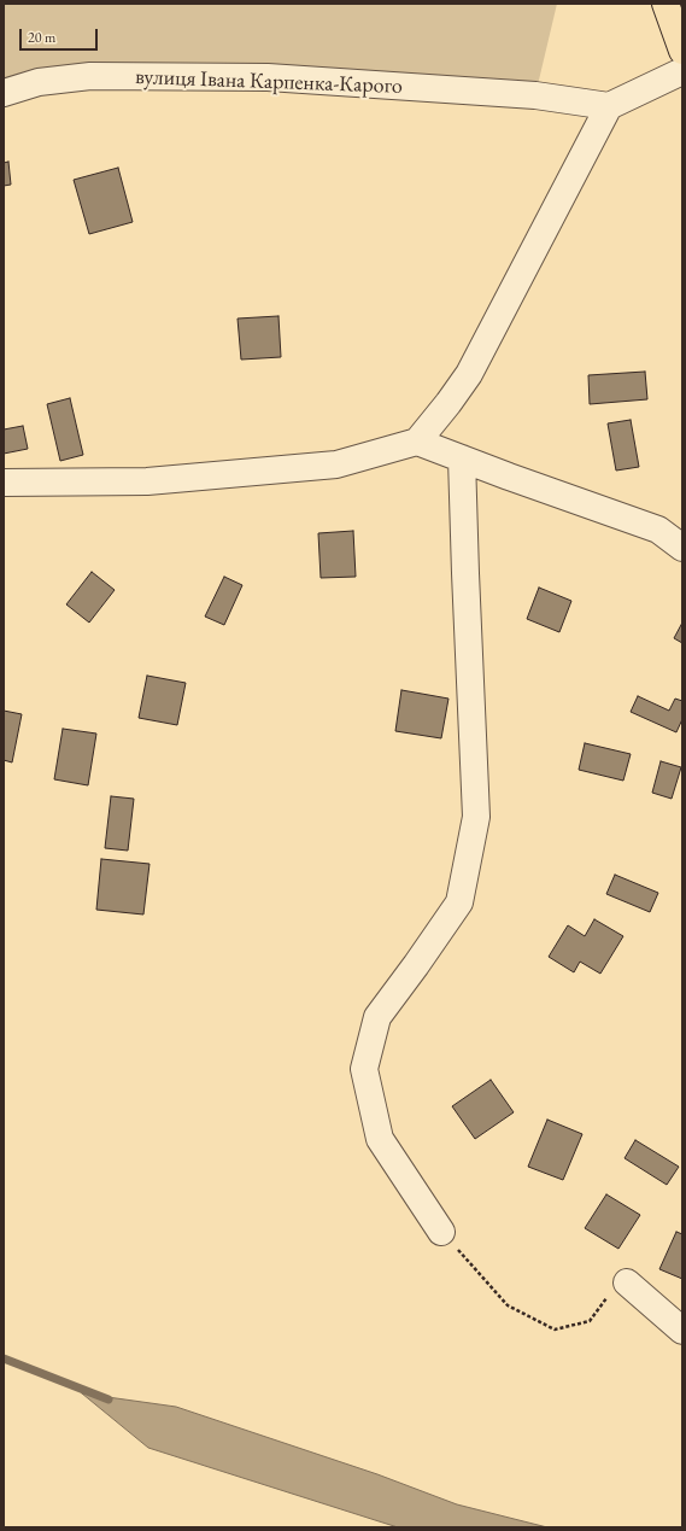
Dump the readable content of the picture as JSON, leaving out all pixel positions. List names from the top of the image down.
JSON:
{
  "streets": {
    "street": ["вулиця Івана Карпенка-Карого"]
  },
  "scale_bar": "20 m"
}
